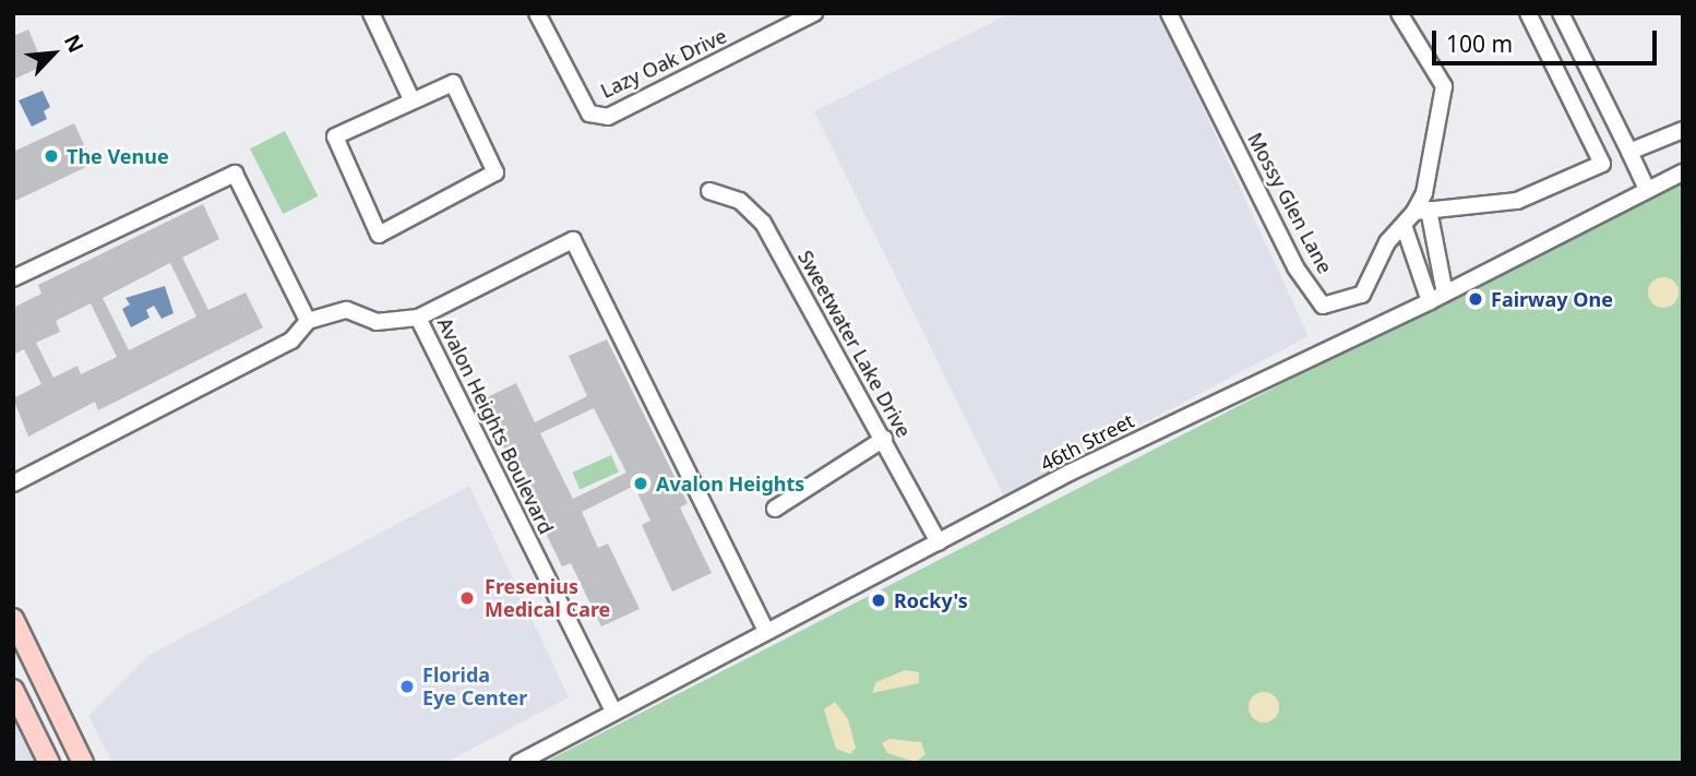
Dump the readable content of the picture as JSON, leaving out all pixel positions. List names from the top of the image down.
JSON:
{
  "streets": {
    "street": [
      "Lazy Oak Drive",
      "Mossy Glen Lane",
      "Sweetwater Lake Drive",
      "Avalon Heights Boulevard",
      "46th Street"
    ]
  },
  "crossings": [
    ["Sweetwater Lake Drive", "46th Street"],
    ["Avalon Heights Boulevard", "46th Street"]
  ],
  "places": [
    "The Venue",
    "Fairway One",
    "Avalon Heights",
    "Fresenius Medical Care",
    "Rocky's",
    "Florida Eye Center"
  ],
  "scale_bar": "100 m",
  "north": "top right"
}
